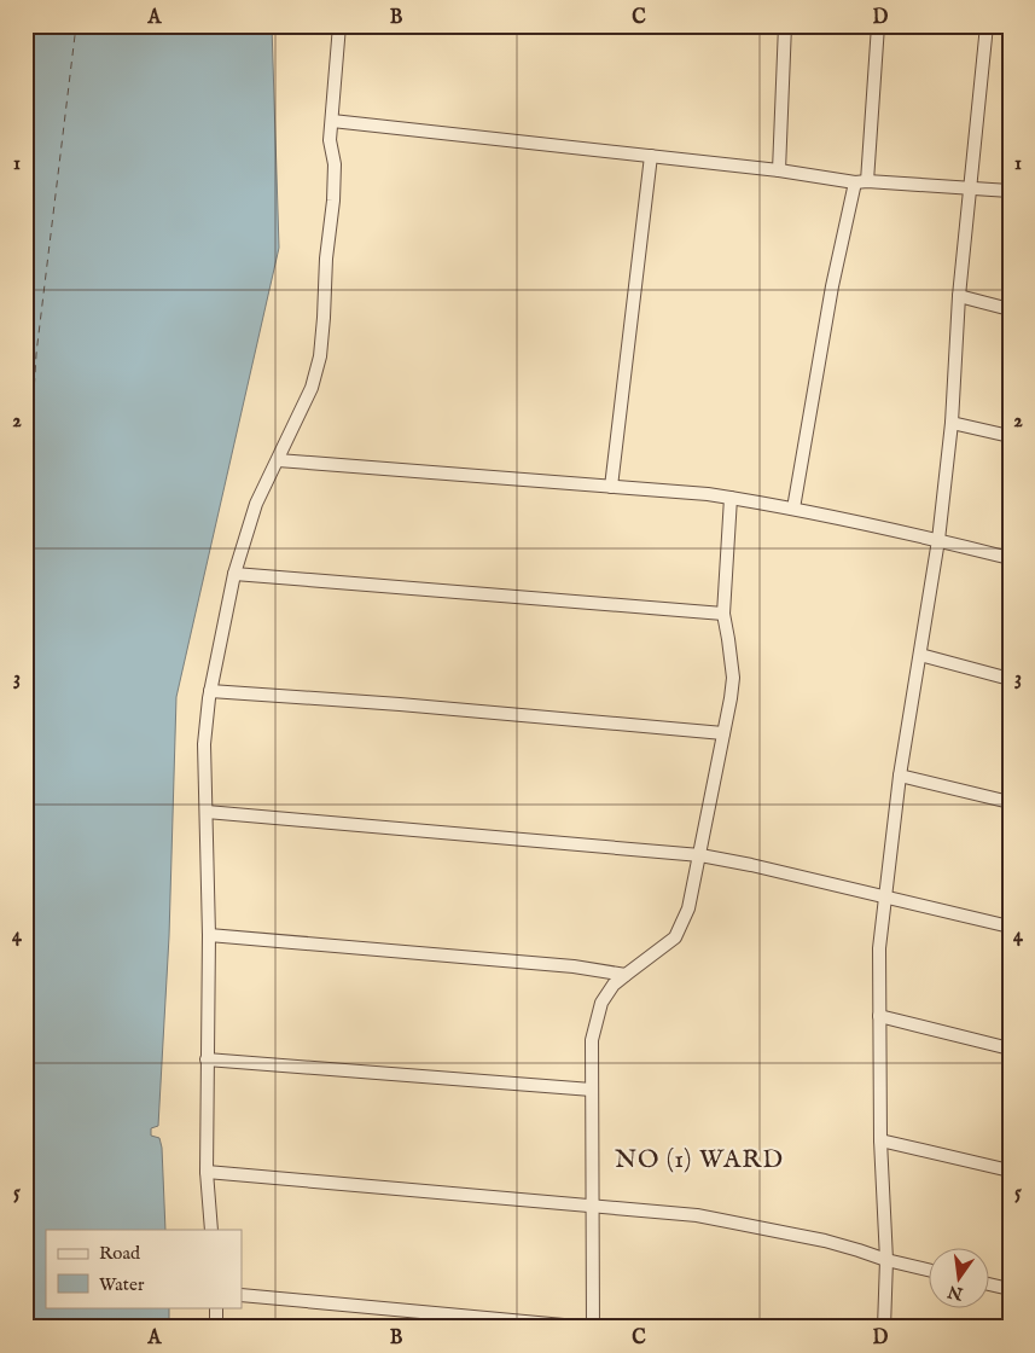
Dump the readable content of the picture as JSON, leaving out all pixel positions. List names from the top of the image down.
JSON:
{
  "districts": ["NO (1) WARD"],
  "legend": ["Road", "Water"],
  "north": "bottom",
  "grid": {
    "columns": [
      "A",
      "B",
      "C",
      "D"
    ],
    "rows": [
      "1",
      "2",
      "3",
      "4",
      "5"
    ]
  }
}
